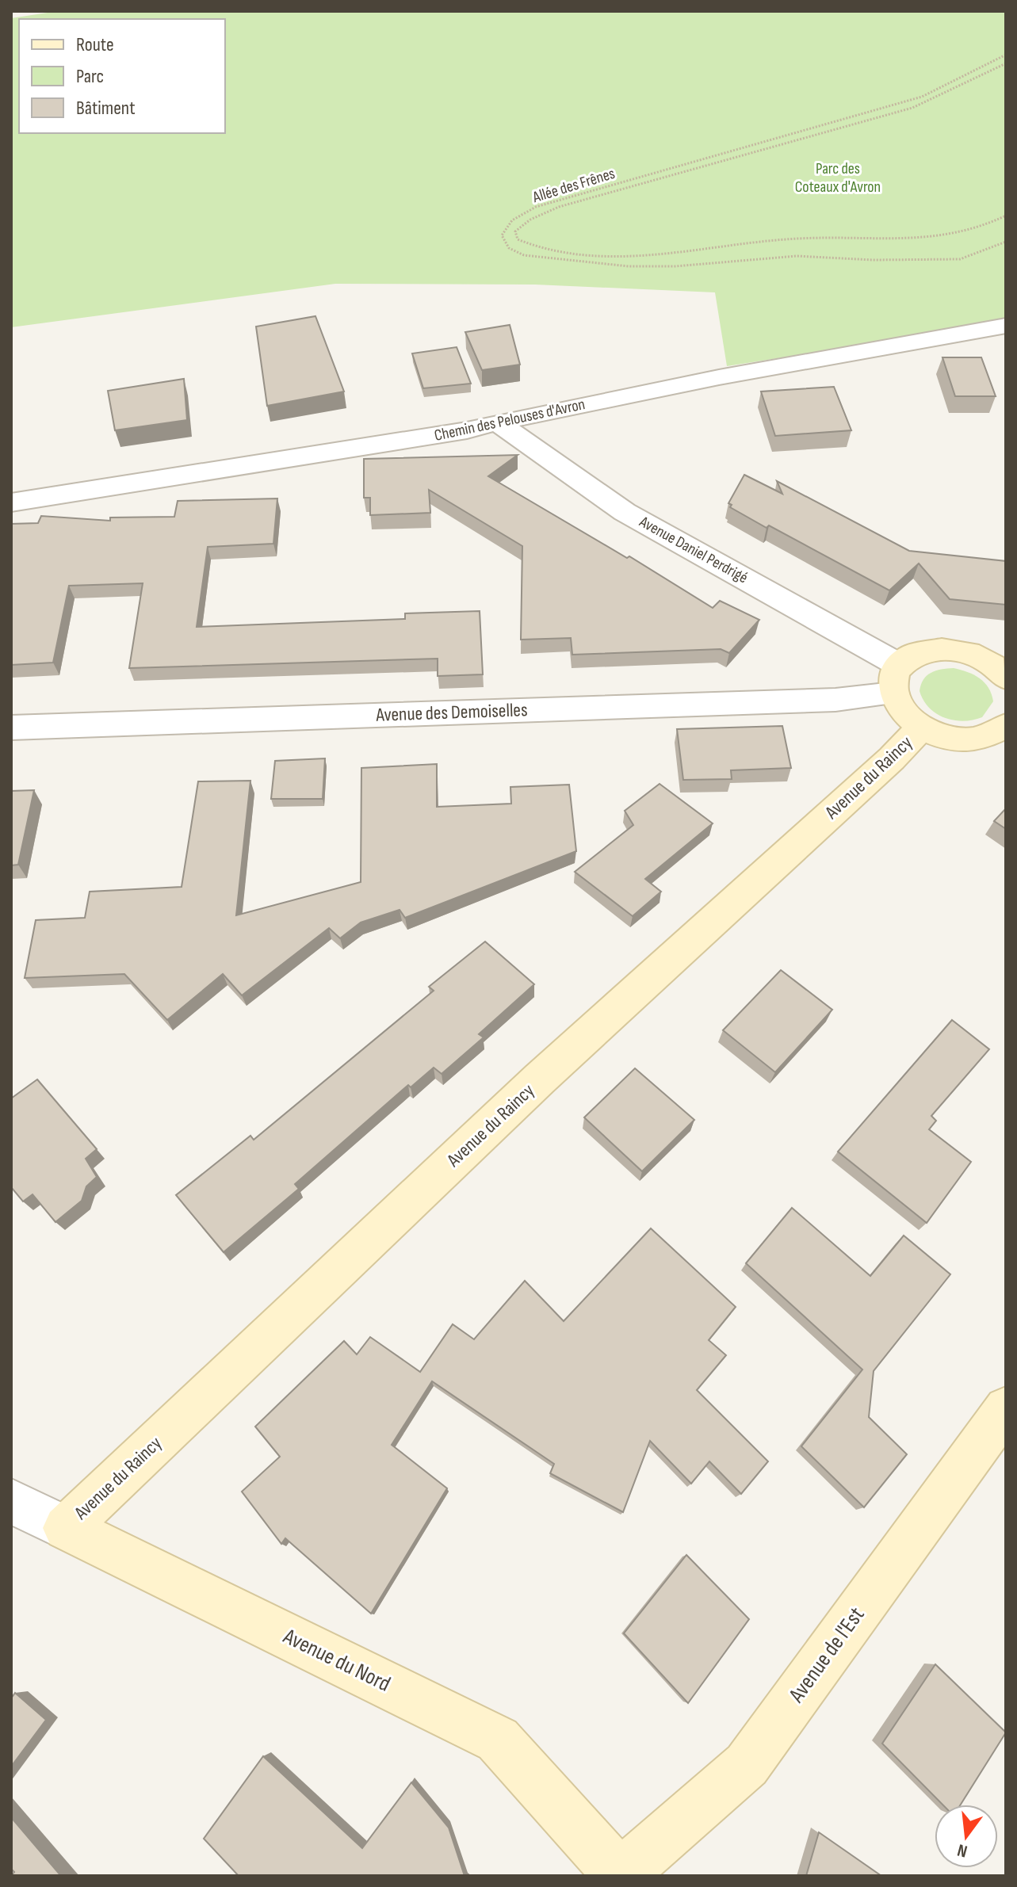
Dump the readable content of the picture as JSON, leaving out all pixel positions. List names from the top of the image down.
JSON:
{
  "streets": {
    "street": [
      "Chemin des Pelouses d'Avron",
      "Avenue Daniel Perdrigé",
      "Avenue des Demoiselles",
      "Avenue du Raincy",
      "Avenue de l'Est",
      "Avenue du Nord"
    ],
    "path": ["Allée des Frênes"]
  },
  "crossings": [
    ["Chemin des Pelouses d'Avron", "Avenue Daniel Perdrigé"],
    ["Avenue Daniel Perdrigé", "Avenue des Demoiselles"],
    ["Avenue du Raincy", "Avenue du Nord"],
    ["Avenue de l'Est", "Avenue du Nord"]
  ],
  "parks": ["Parc des Coteaux d'Avron"],
  "legend": ["Route", "Parc", "Bâtiment"],
  "north": "bottom"
}
